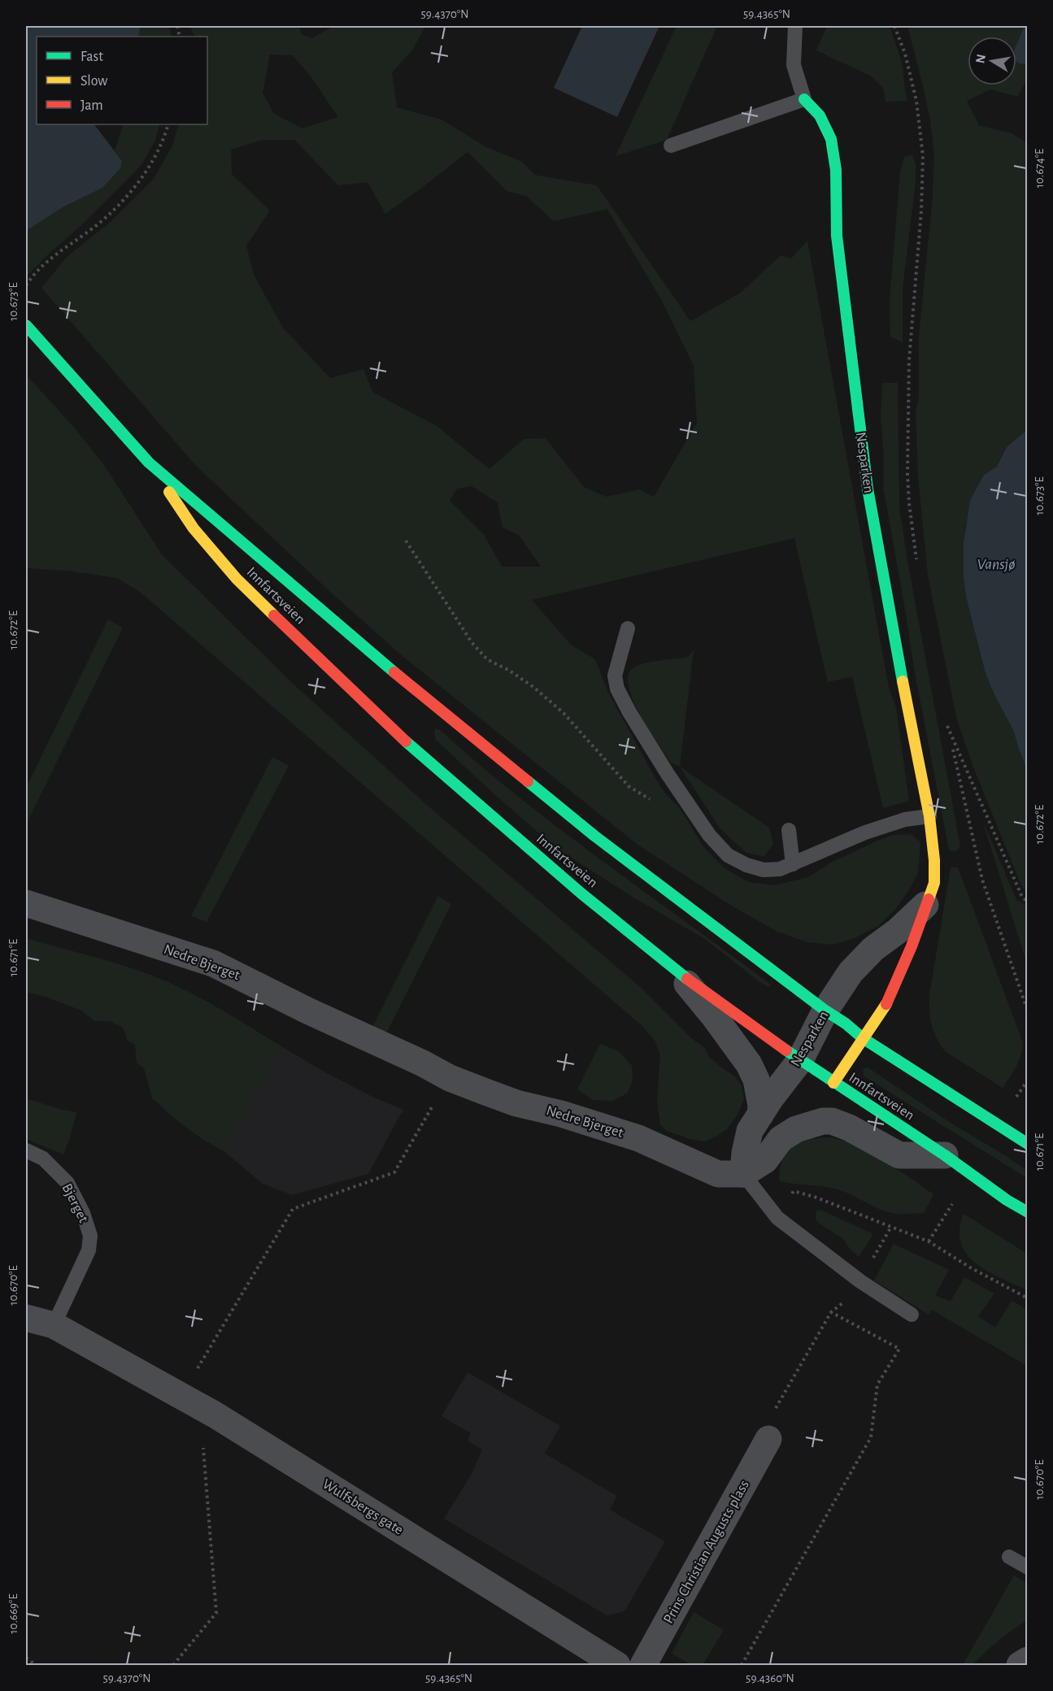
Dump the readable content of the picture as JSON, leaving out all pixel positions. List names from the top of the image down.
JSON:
{
  "streets": {
    "main road": ["Nesparken", "Innfartsveien"],
    "street": ["Nedre Bjerget", "Wulfsbergs gate", "Prins Christian Augusts plass"],
    "lane": ["Bjerget"]
  },
  "crossings": [
    ["Nesparken", "Innfartsveien"],
    ["Nesparken", "Nedre Bjerget"],
    ["Bjerget", "Wulfsbergs gate"]
  ],
  "water": ["Vansjø"],
  "legend": ["Fast", "Slow", "Jam"],
  "north": "left",
  "coordinates": [
    "59.4370°N",
    "59.4365°N",
    "10.674°E",
    "10.673°E",
    "10.672°E",
    "10.671°E",
    "10.670°E",
    "10.669°E",
    "59.4360°N"
  ]
}
